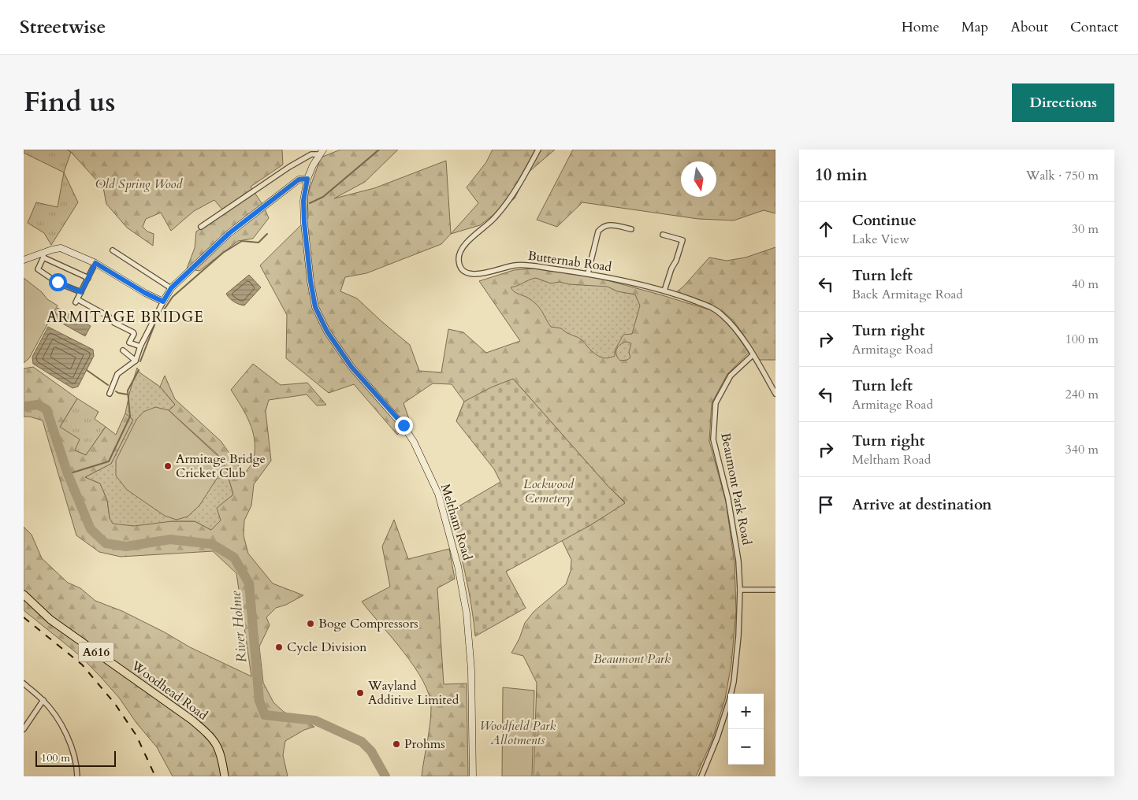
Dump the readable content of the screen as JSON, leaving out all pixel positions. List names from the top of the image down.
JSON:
{
  "streets": {
    "main road": ["Meltham Road", "A616", "Woodhead Road"],
    "street": ["Butternab Road", "Beaumont Park Road"]
  },
  "crossings": [
    ["Butternab Road", "Beaumont Park Road"]
  ],
  "districts": ["ARMITAGE BRIDGE"],
  "water": ["River Holme"],
  "parks": [
    "Old Spring Wood",
    "Lockwood Cemetery",
    "Beaumont Park",
    "Woodfield Park Allotments"
  ],
  "places": [
    "Armitage Bridge Cricket Club",
    "Boge Compressors",
    "Cycle Division",
    "Wayland Additive Limited",
    "Prohms"
  ],
  "scale_bar": "100 m",
  "north": "bottom",
  "page": {
    "header": "Streetwise",
    "nav": [
      "Home",
      "Map",
      "About",
      "Contact"
    ],
    "title": "Find us",
    "buttons": "Directions",
    "heading": ["10 min", "Walk · 750 m"],
    "list": [
      ["Continue", "Lake View", "30 m"],
      ["Turn left", "Back Armitage Road", "40 m"],
      ["Turn right", "Armitage Road", "100 m"],
      ["Turn left", "Armitage Road", "240 m"],
      ["Turn right", "Meltham Road", "340 m"],
      "Arrive at destination"
    ],
    "map_buttons": ["+", "−"],
    "scale": "100 m"
  }
}
